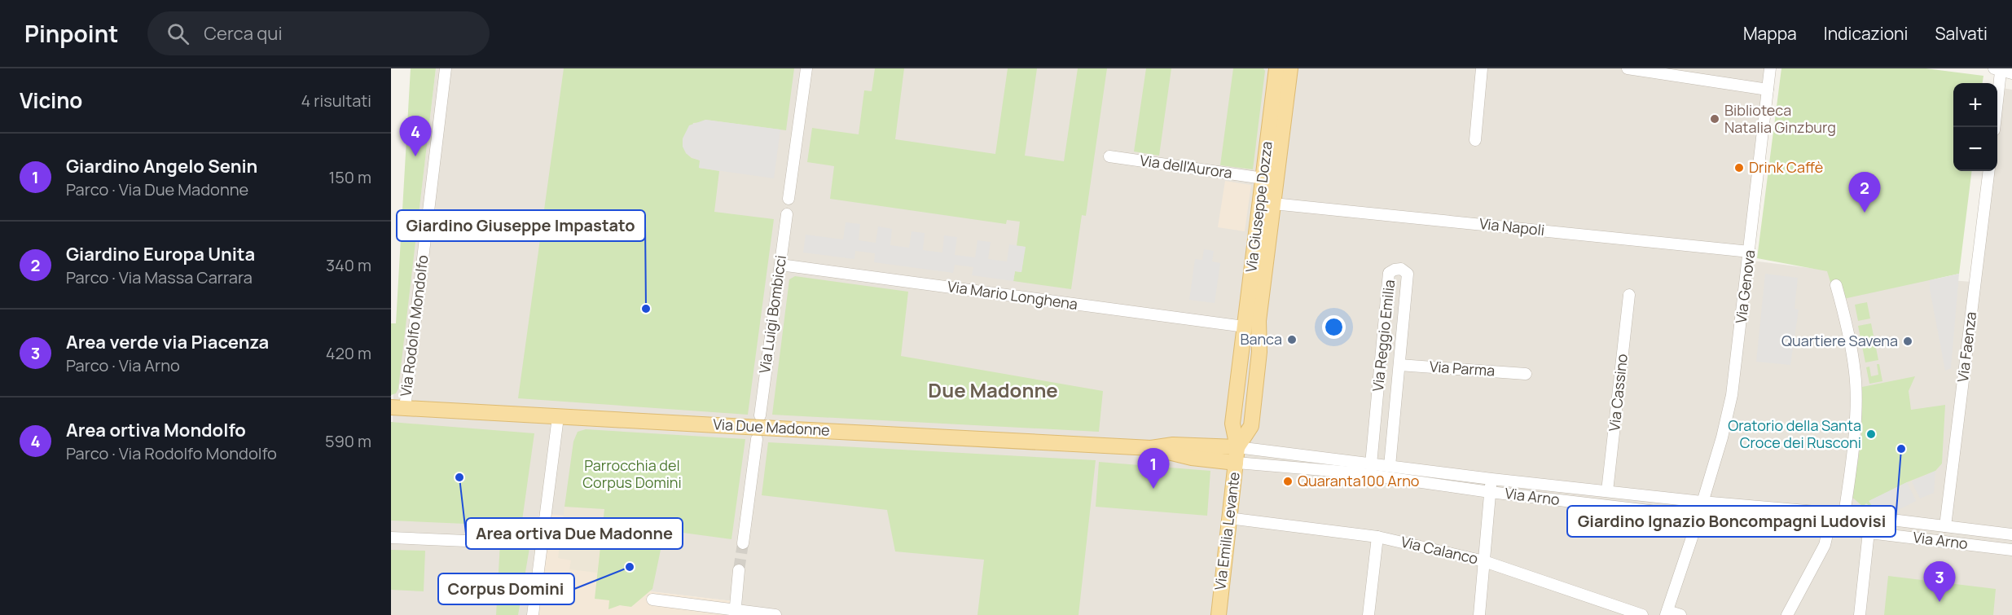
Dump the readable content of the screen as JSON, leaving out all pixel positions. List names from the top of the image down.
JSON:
{
  "streets": {
    "main road": ["Via Giuseppe Dozza", "Via Due Madonne", "Via Emilia Levante"],
    "street": [
      "Via dell'Aurora",
      "Via Napoli",
      "Via Genova",
      "Via Mario Longhena",
      "Via Luigi Bombicci",
      "Via Rodolfo Mondolfo",
      "Via Reggio Emilia",
      "Via Faenza",
      "Via Parma",
      "Via Cassino",
      "Via Arno",
      "Via Calanco"
    ]
  },
  "crossings": [
    ["Via dell'Aurora", "Via Giuseppe Dozza"],
    ["Via Giuseppe Dozza", "Via Napoli"],
    ["Via Giuseppe Dozza", "Via Mario Longhena"],
    ["Via Giuseppe Dozza", "Via Due Madonne"],
    ["Via Giuseppe Dozza", "Via Arno"],
    ["Via Giuseppe Dozza", "Via Emilia Levante"],
    ["Via Napoli", "Via Genova"],
    ["Via Genova", "Via Arno"],
    ["Via Mario Longhena", "Via Luigi Bombicci"],
    ["Via Rodolfo Mondolfo", "Via Due Madonne"],
    ["Via Reggio Emilia", "Via Parma"],
    ["Via Reggio Emilia", "Via Arno"],
    ["Via Faenza", "Via Arno"],
    ["Via Cassino", "Via Arno"],
    ["Via Due Madonne", "Via Arno"],
    ["Via Due Madonne", "Via Emilia Levante"],
    ["Via Arno", "Via Emilia Levante"],
    ["Via Emilia Levante", "Via Calanco"]
  ],
  "districts": ["Due Madonne"],
  "parks": ["Parrocchia del Corpus Domini"],
  "places": [
    "Biblioteca Natalia Ginzburg",
    "Drink Caffè",
    "Giardino Giuseppe Impastato",
    "Banca",
    "Quartiere Savena",
    "Oratorio della Santa Croce dei Rusconi",
    "Giardino Ignazio Boncompagni Ludovisi",
    "Area ortiva Due Madonne",
    "Quaranta100 Arno",
    "Corpus Domini"
  ],
  "page": {
    "header": "Pinpoint",
    "search": "Cerca qui",
    "nav": ["Mappa", "Indicazioni", "Salvati"],
    "heading": ["Vicino", "4 risultati"],
    "map_buttons": ["+", "−"],
    "pins": [
      "4",
      "2",
      "1",
      "3"
    ],
    "list": [
      {
        "mark": "1",
        "name": "Giardino Angelo Senin",
        "note": "Parco · Via Due Madonne",
        "value": "150 m"
      },
      {
        "mark": "2",
        "name": "Giardino Europa Unita",
        "note": "Parco · Via Massa Carrara",
        "value": "340 m"
      },
      {
        "mark": "3",
        "name": "Area verde via Piacenza",
        "note": "Parco · Via Arno",
        "value": "420 m"
      },
      {
        "mark": "4",
        "name": "Area ortiva Mondolfo",
        "note": "Parco · Via Rodolfo Mondolfo",
        "value": "590 m"
      }
    ]
  }
}
